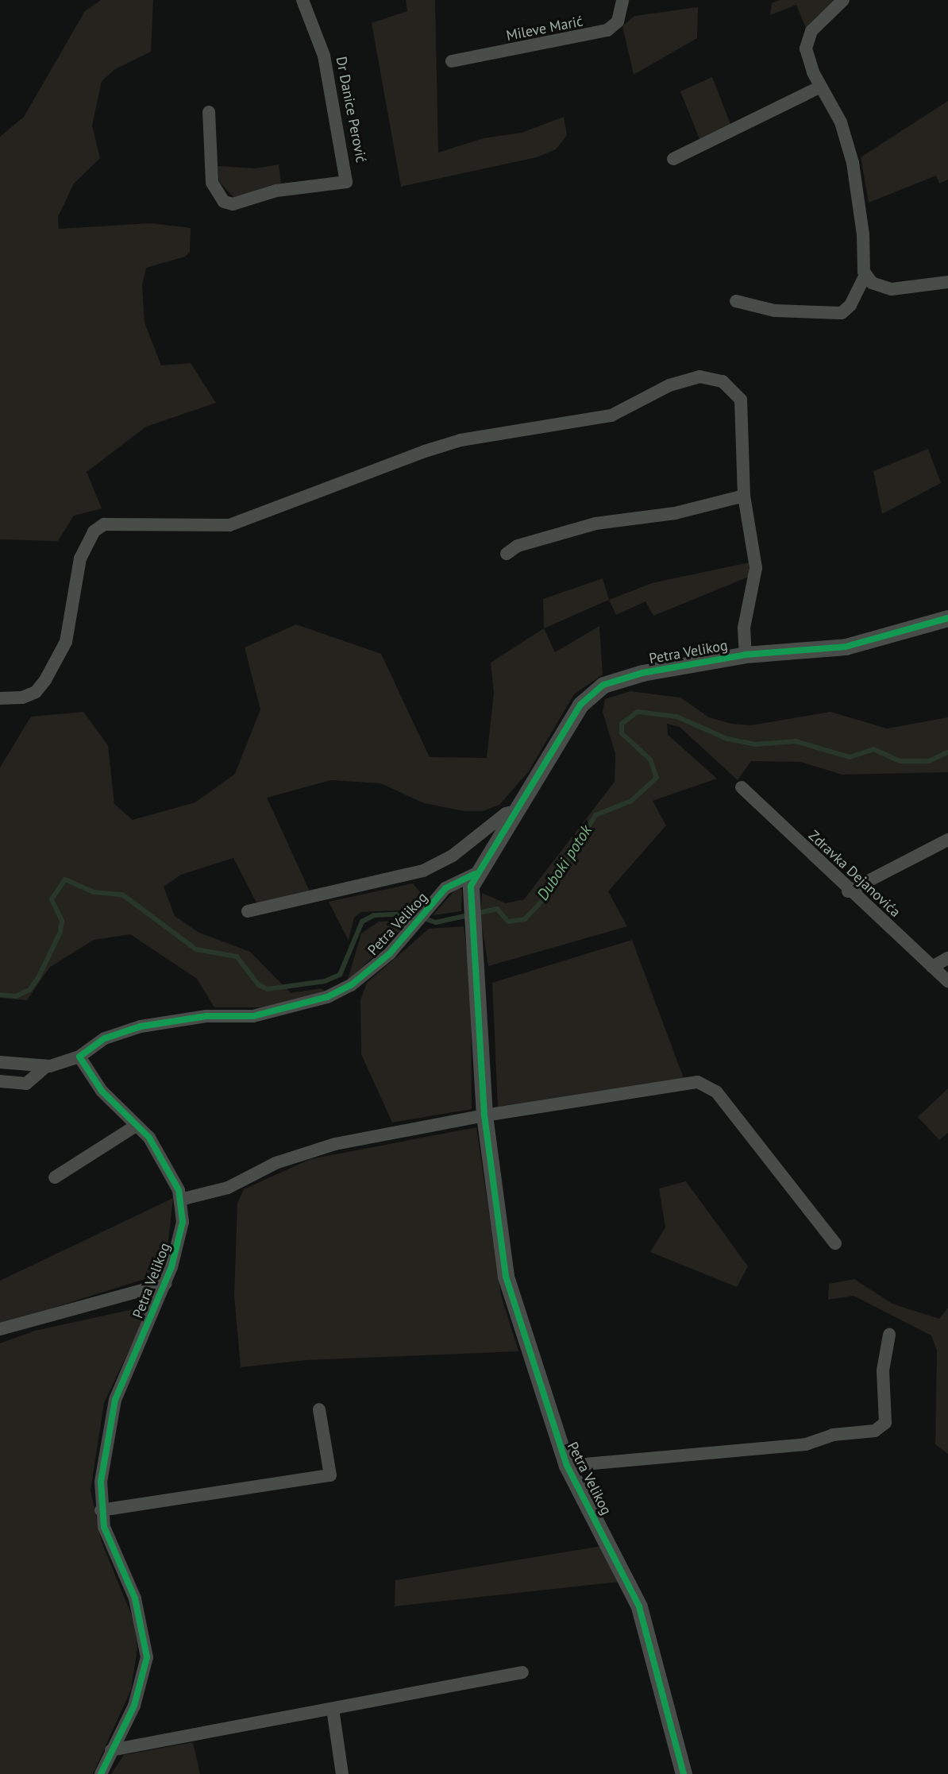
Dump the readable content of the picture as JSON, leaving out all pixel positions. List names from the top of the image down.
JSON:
{
  "streets": {
    "street": [
      "Mileve Marić",
      "Dr Danice Perović",
      "Petra Velikog",
      "Zdravka Dejanovića"
    ]
  },
  "water": ["Duboki potok"]
}
